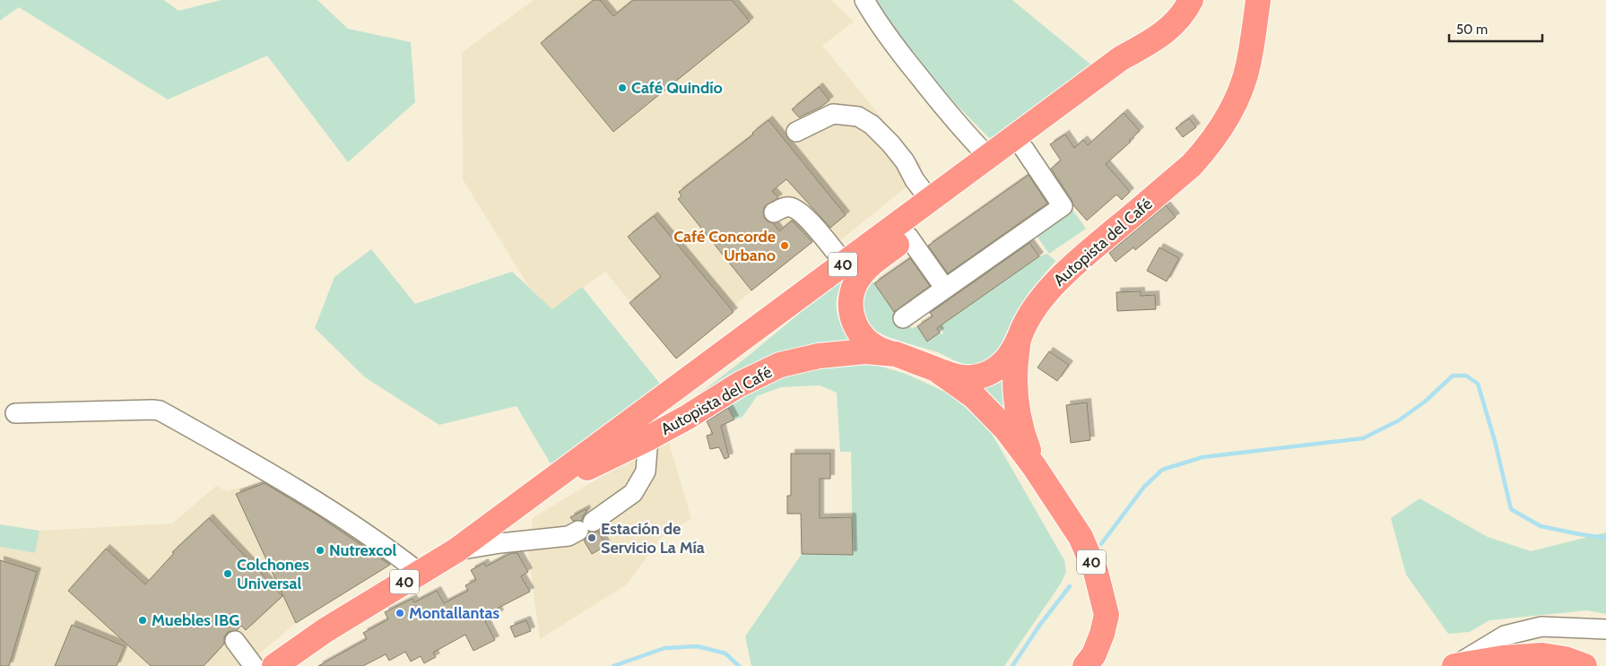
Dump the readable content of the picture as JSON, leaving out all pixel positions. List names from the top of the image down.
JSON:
{
  "streets": {
    "highway": ["Autopista del Café", "40"]
  },
  "crossings": [
    ["Autopista del Café", "40"]
  ],
  "places": [
    "Café Quindío",
    "Café Concorde Urbano",
    "Estación de Servicio La Mía",
    "Nutrexcol",
    "Colchones Universal",
    "Montallantas",
    "Muebles IBG"
  ],
  "scale_bar": "50 m"
}
